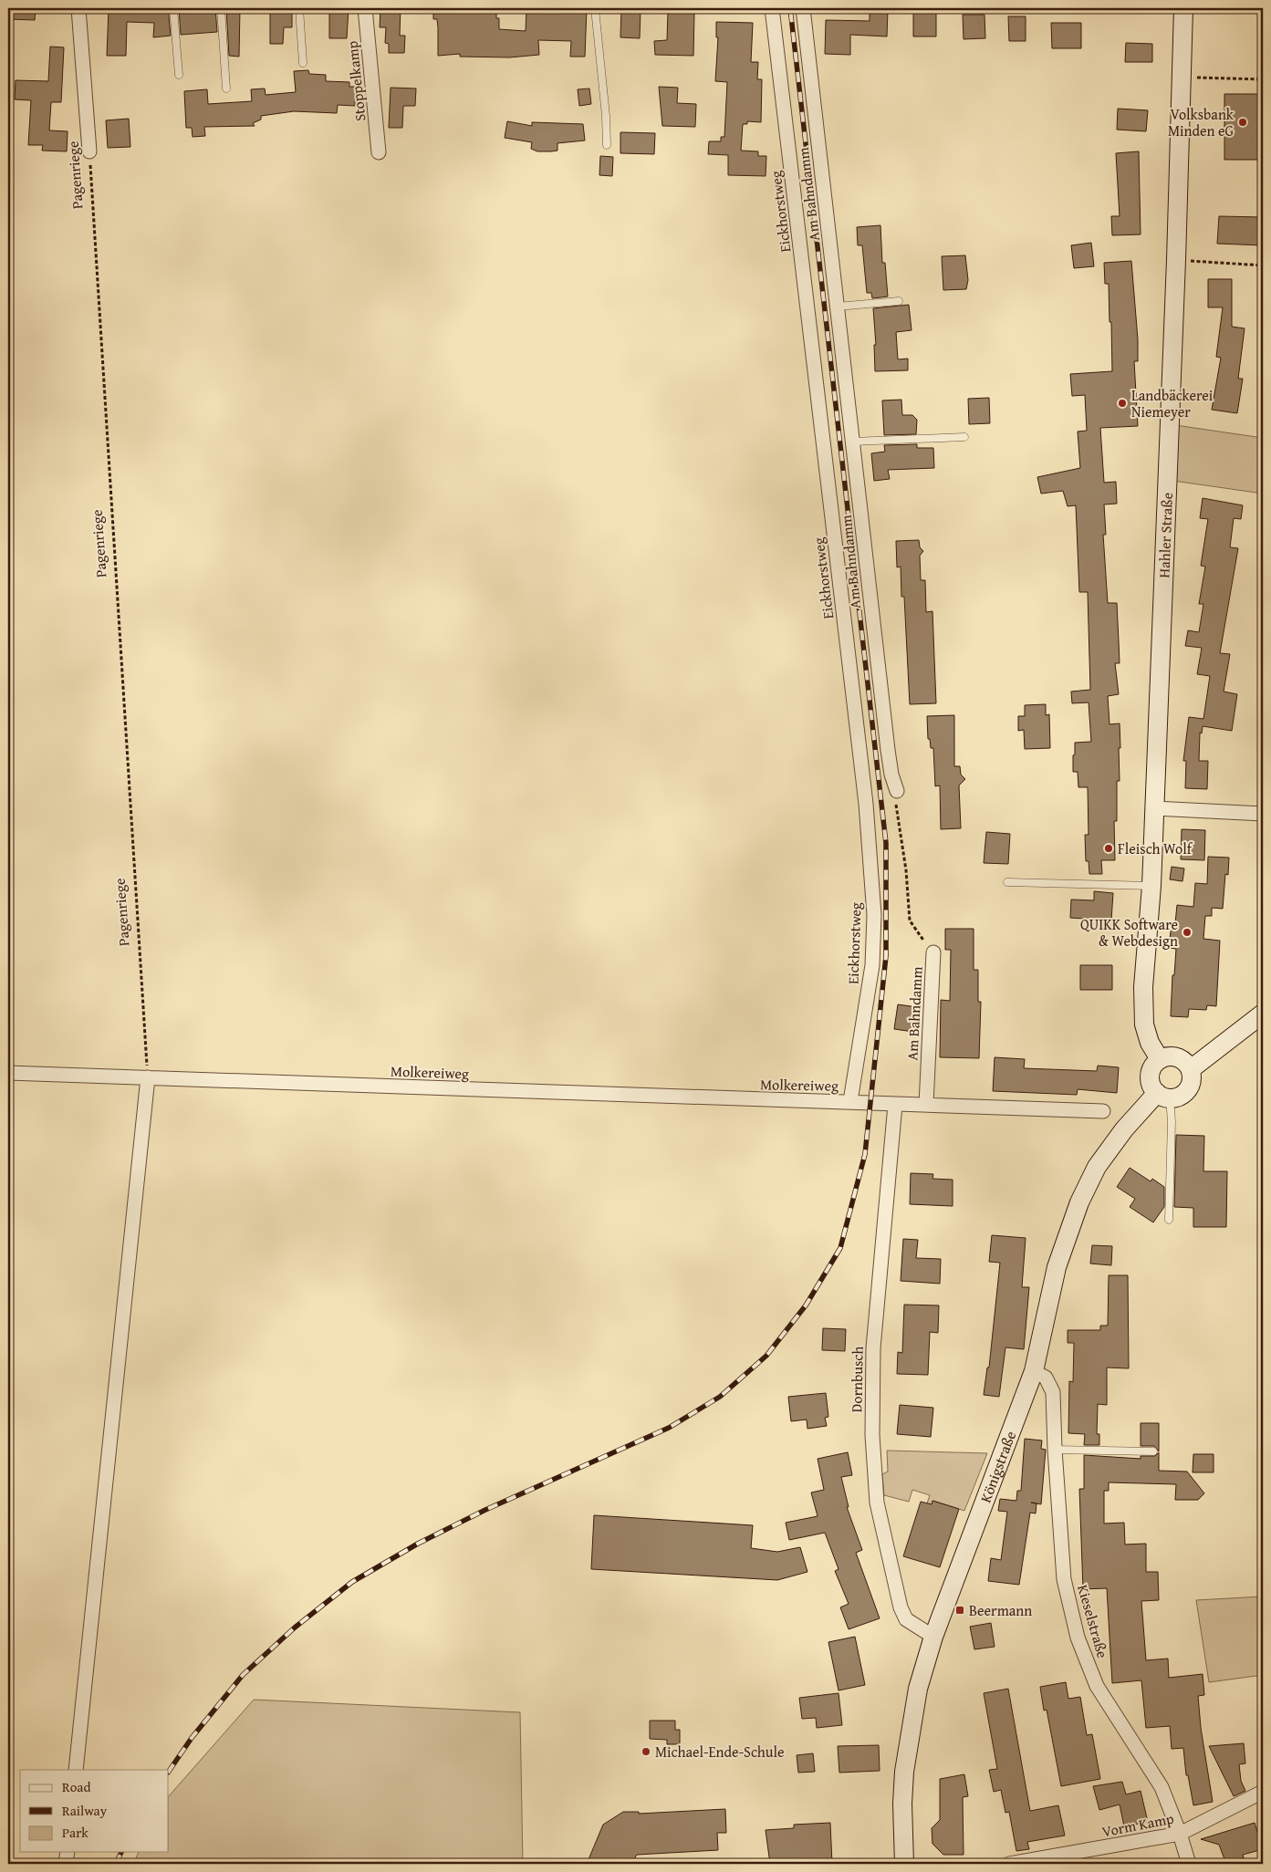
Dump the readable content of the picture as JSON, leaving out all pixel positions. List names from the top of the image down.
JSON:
{
  "streets": {
    "street": [
      "Stoppelkamp",
      "Pagenriege",
      "Am Bahndamm",
      "Eickhorstweg",
      "Hahler Straße",
      "Molkereiweg",
      "Dornbusch",
      "Königstraße",
      "Kieselstraße",
      "Vorm Kamp"
    ]
  },
  "crossings": [
    ["Pagenriege", "Molkereiweg"],
    ["Eickhorstweg", "Molkereiweg"],
    ["Hahler Straße", "Königstraße"],
    ["Dornbusch", "Königstraße"],
    ["Königstraße", "Kieselstraße"],
    ["Kieselstraße", "Vorm Kamp"]
  ],
  "places": {
    "other": [
      "Volksbank Minden eG",
      "Landbäckerei Niemeyer",
      "Fleisch Wolf",
      "QUIKK Software & Webdesign",
      "Michael-Ende-Schule"
    ],
    "transit": ["Beermann"]
  },
  "legend": ["Road", "Railway", "Park"]
}
